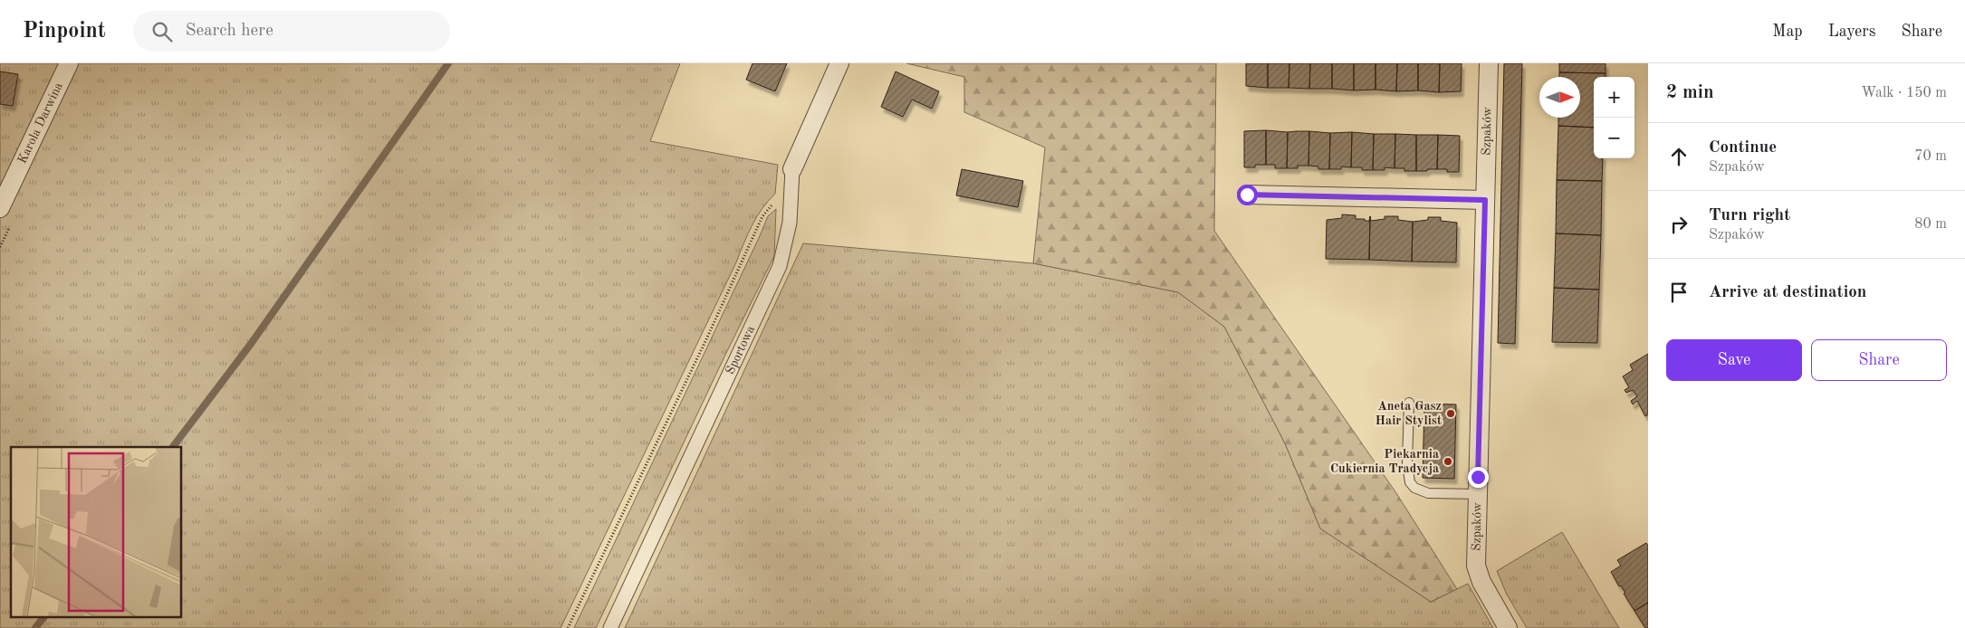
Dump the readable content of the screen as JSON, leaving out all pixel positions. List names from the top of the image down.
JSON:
{
  "streets": {
    "street": ["Karola Darwina", "Szpaków", "Sportowa"]
  },
  "places": ["Aneta Gasz Hair Stylist", "Piekarnia Cukiernia Tradycja"],
  "north": "right",
  "page": {
    "header": "Pinpoint",
    "search": "Search here",
    "nav": ["Map", "Layers", "Share"],
    "heading": ["2 min", "Walk · 150 m"],
    "map_buttons": ["+", "−"],
    "list": [
      ["Continue", "Szpaków", "70 m"],
      ["Turn right", "Szpaków", "80 m"],
      "Arrive at destination"
    ],
    "buttons": ["Save", "Share"]
  }
}
